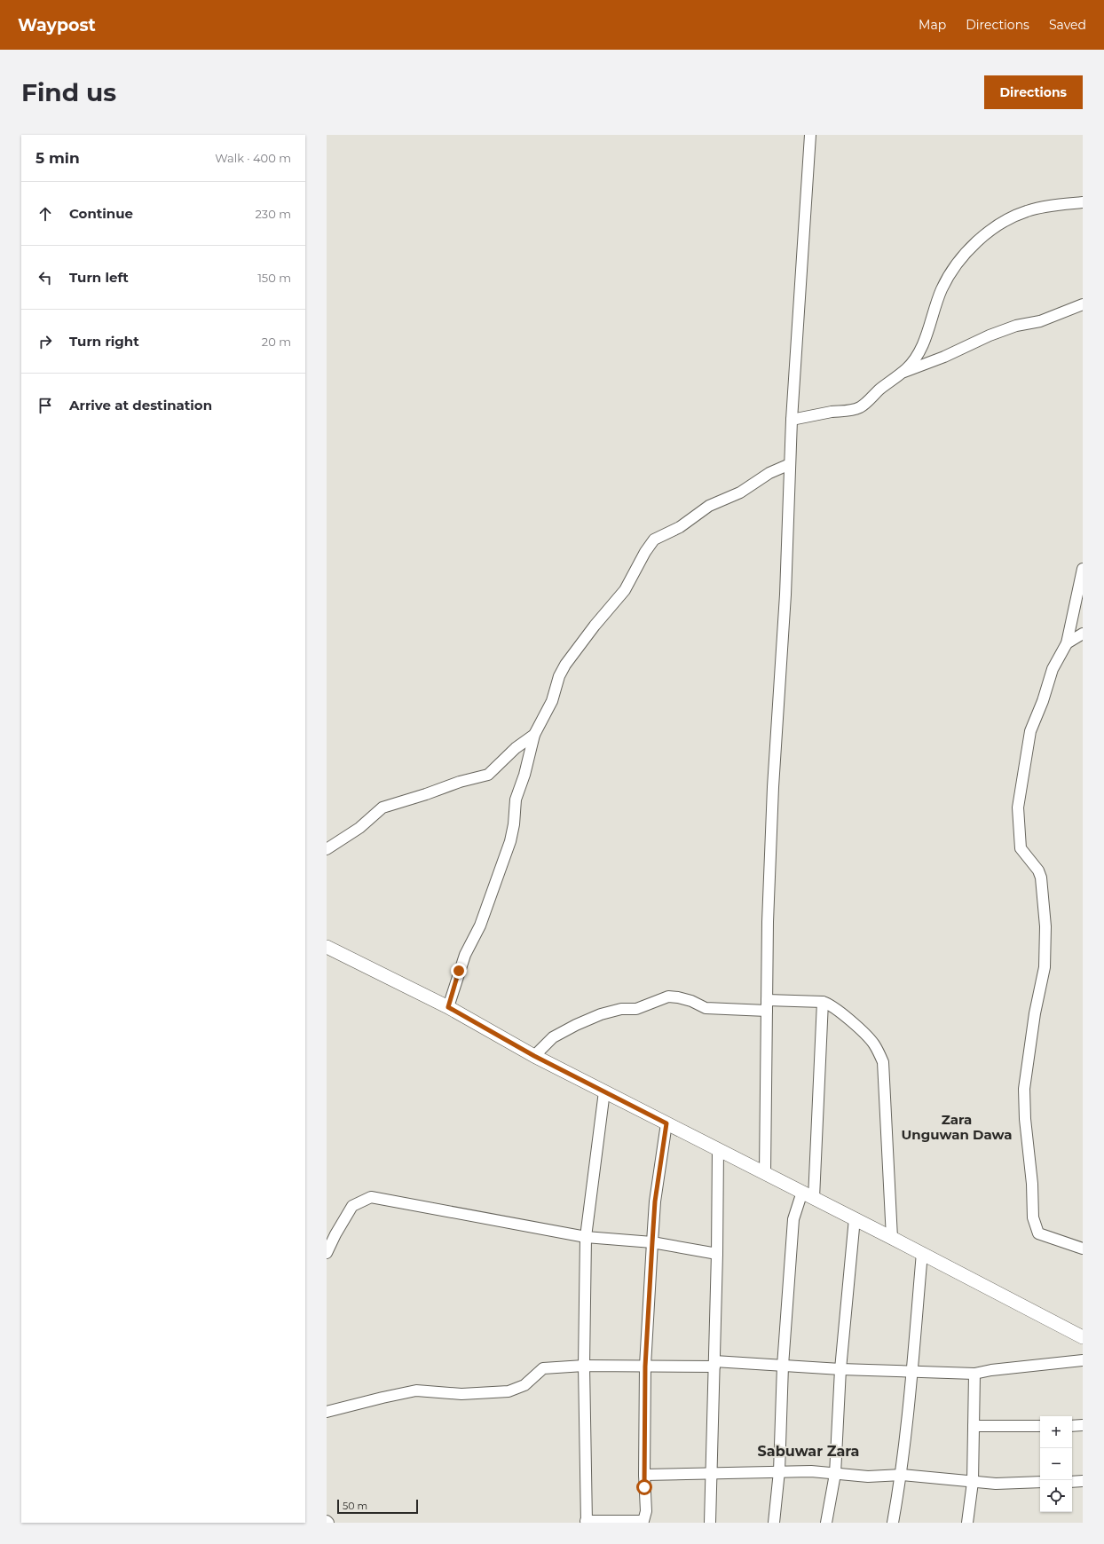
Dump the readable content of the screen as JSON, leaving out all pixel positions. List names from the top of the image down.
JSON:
{
  "districts": ["Zara Unguwan Dawa", "Sabuwar Zara"],
  "scale_bar": "50 m",
  "page": {
    "header": "Waypost",
    "nav": ["Map", "Directions", "Saved"],
    "buttons": "Directions",
    "title": "Find us",
    "heading": ["5 min", "Walk · 400 m"],
    "list": [
      ["Continue", "230 m"],
      ["Turn left", "150 m"],
      ["Turn right", "20 m"],
      "Arrive at destination"
    ],
    "map_buttons": ["+", "−"],
    "scale": "50 m"
  }
}
